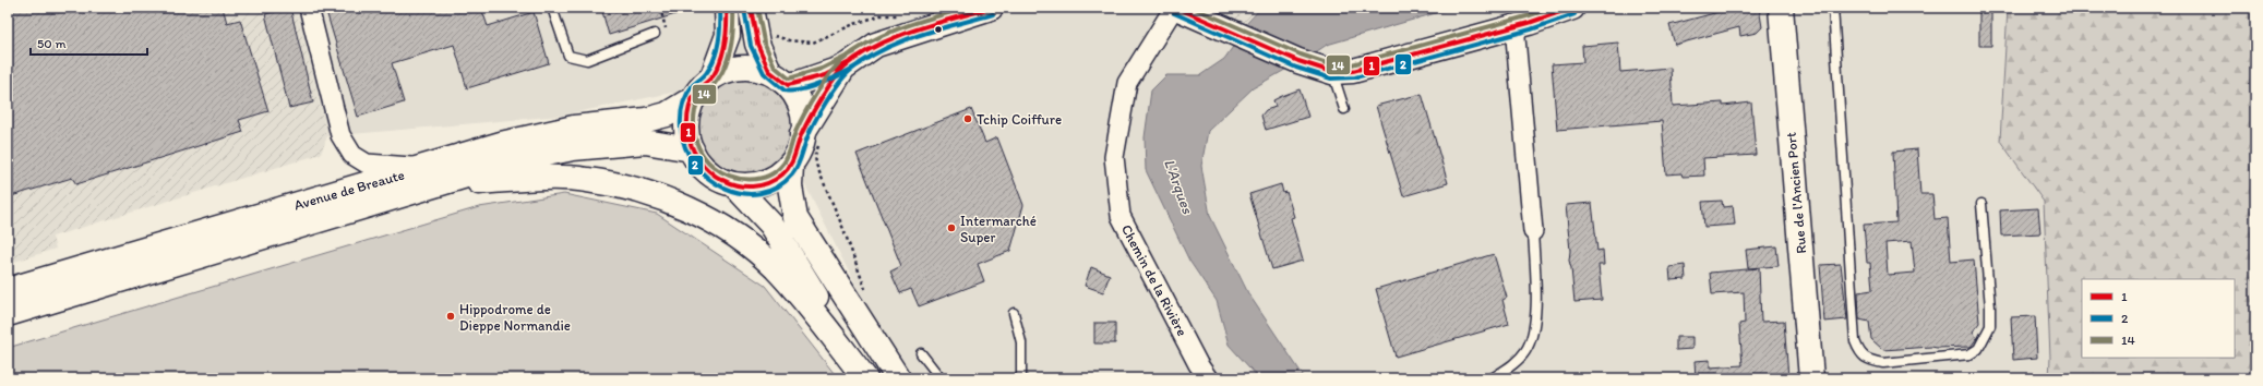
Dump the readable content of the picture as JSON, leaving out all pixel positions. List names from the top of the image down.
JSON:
{
  "streets": {
    "main road": ["Avenue de Breaute", "Rue de l'Ancien Port"],
    "street": ["Chemin de la Rivière"]
  },
  "water": ["L'Arques"],
  "places": ["Tchip Coiffure", "Intermarché Super", "Hippodrome de Dieppe Normandie"],
  "lines": ["transit line 1", "transit line 2", "transit line 14"],
  "legend": ["1", "2", "14"],
  "scale_bar": "50 m"
}
